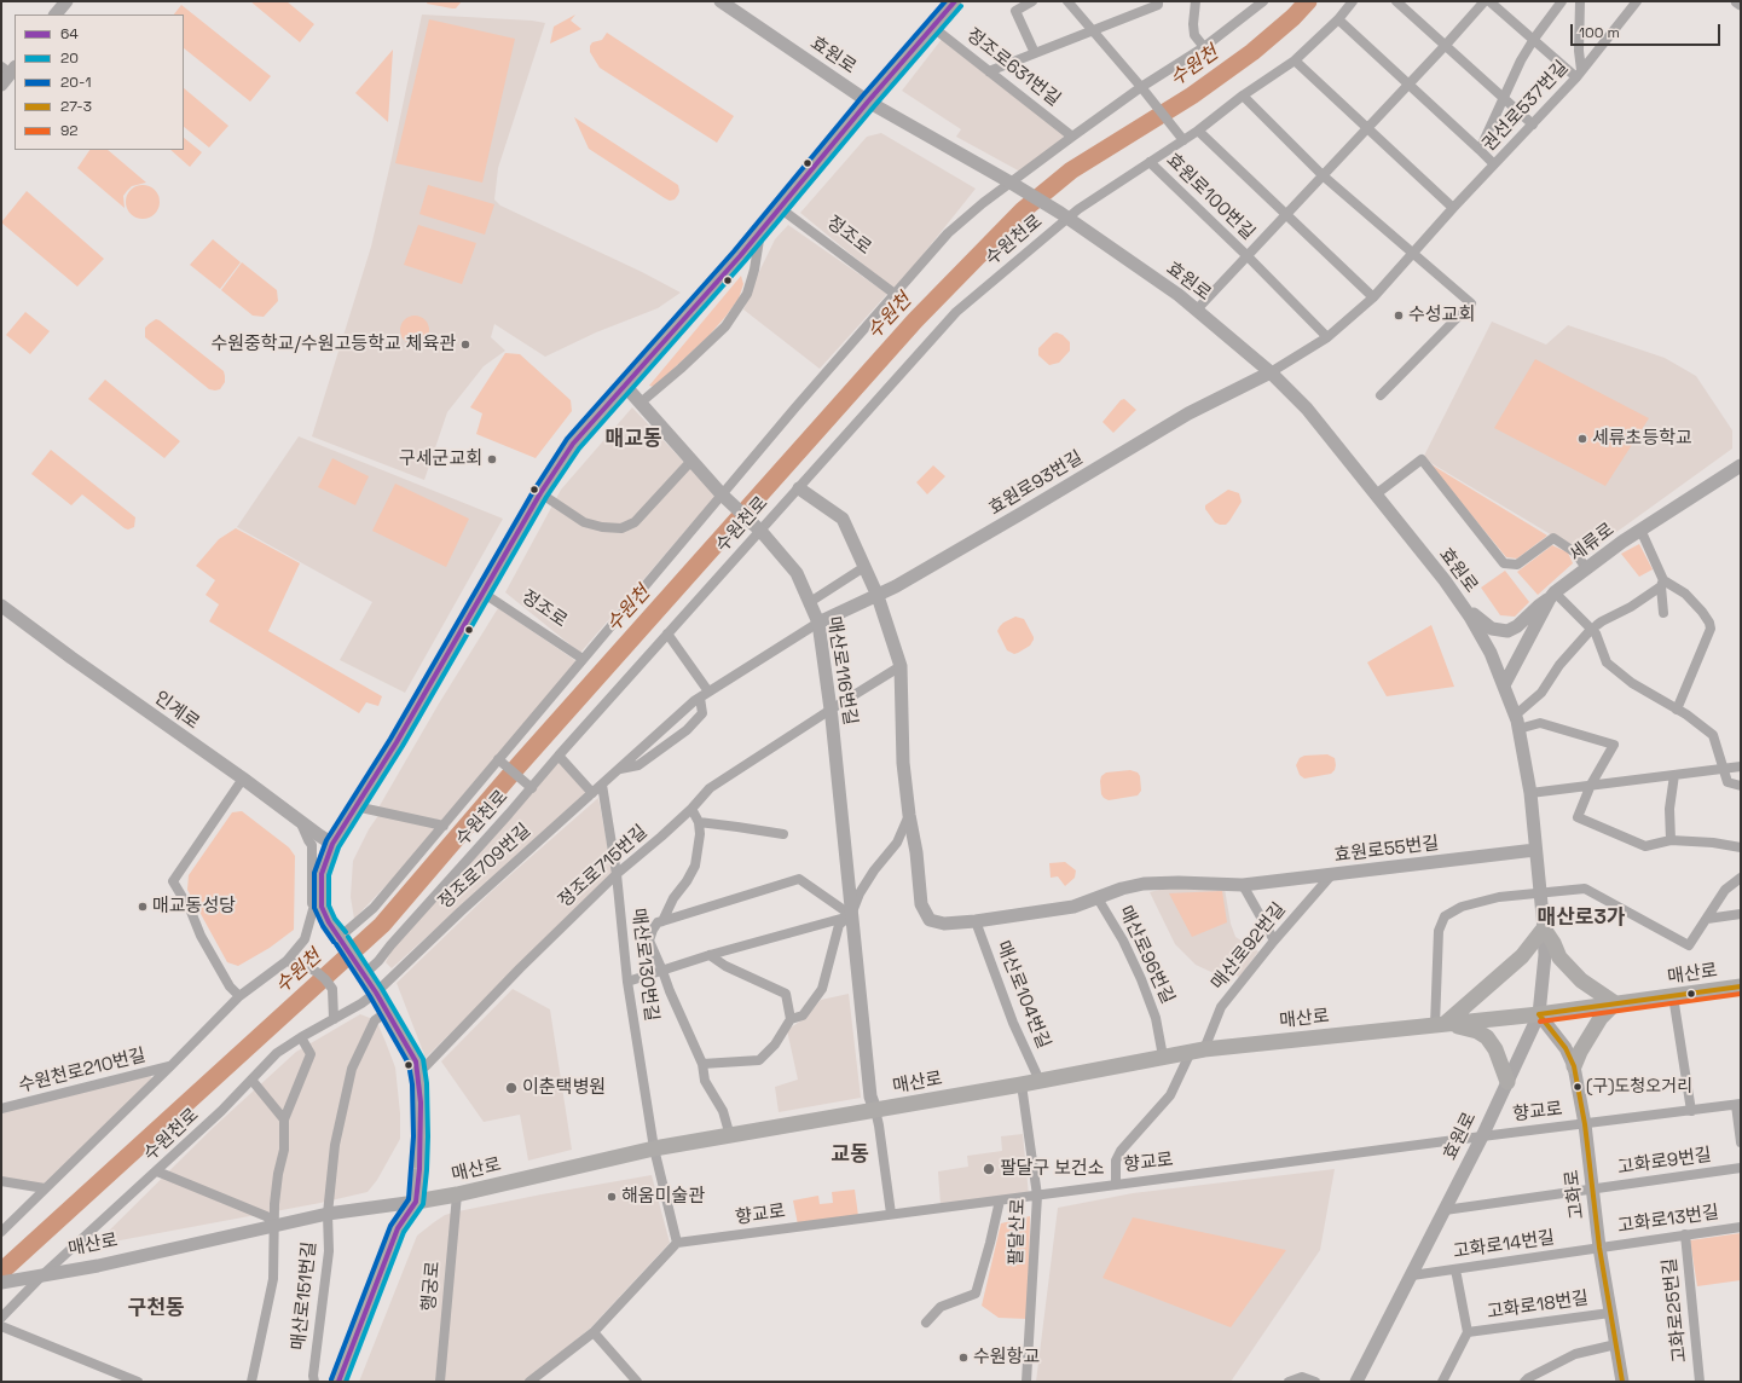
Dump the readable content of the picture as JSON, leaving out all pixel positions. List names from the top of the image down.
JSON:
{
  "streets": {
    "main road": ["매산로"],
    "street": [
      "효원로",
      "정조로631번길",
      "권선로537번길",
      "효원로100번길",
      "정조로",
      "수원천로",
      "효원로93번길",
      "세류로",
      "매산로116번길",
      "인계로",
      "효원로55번길",
      "정조로709번길",
      "정조로715번길",
      "매산로92번길",
      "매산로96번길",
      "매산로130번길",
      "매산로104번길",
      "수원천로210번길",
      "향교로",
      "고화로9번길",
      "고화로",
      "고화로13번길",
      "팔달산로",
      "고화로14번길",
      "행궁로",
      "매산로151번길",
      "고화로18번길",
      "고화로25번길"
    ]
  },
  "crossings": [
    ["효원로", "권선로537번길"],
    ["효원로", "효원로100번길"],
    ["효원로", "수원천로"],
    ["효원로", "효원로93번길"],
    ["효원로", "세류로"],
    ["효원로", "효원로55번길"],
    ["효원로", "매산로"],
    ["효원로", "향교로"],
    ["효원로", "고화로9번길"],
    ["효원로", "고화로"],
    ["효원로", "고화로14번길"],
    ["정조로631번길", "수원천로"],
    ["권선로537번길", "효원로93번길"],
    ["효원로100번길", "수원천로"],
    ["정조로", "수원천로"],
    ["수원천로", "매산로116번길"],
    ["수원천로", "정조로709번길"],
    ["수원천로", "매산로"],
    ["효원로93번길", "매산로116번길"],
    ["효원로93번길", "정조로709번길"],
    ["매산로116번길", "정조로709번길"],
    ["매산로116번길", "정조로715번길"],
    ["매산로116번길", "매산로96번길"],
    ["매산로116번길", "매산로"],
    ["효원로55번길", "매산로92번길"],
    ["효원로55번길", "매산로96번길"],
    ["정조로709번길", "매산로130번길"],
    ["정조로715번길", "매산로130번길"],
    ["매산로92번길", "매산로"],
    ["매산로92번길", "향교로"],
    ["매산로96번길", "매산로"],
    ["매산로96번길", "매산로104번길"],
    ["매산로130번길", "매산로"],
    ["매산로130번길", "향교로"],
    ["매산로", "매산로104번길"],
    ["매산로", "향교로"],
    ["매산로", "고화로"],
    ["매산로", "팔달산로"],
    ["매산로", "행궁로"],
    ["매산로", "매산로151번길"],
    ["향교로", "고화로"],
    ["향교로", "팔달산로"],
    ["고화로9번길", "고화로"],
    ["고화로", "고화로13번길"],
    ["고화로", "고화로14번길"],
    ["고화로", "고화로18번길"],
    ["고화로13번길", "고화로14번길"],
    ["고화로13번길", "고화로25번길"]
  ],
  "districts": [
    "매교동",
    "매산로3가",
    "교동",
    "구천동"
  ],
  "water": ["수원천"],
  "places": [
    "수성교회",
    "수원중학교/수원고등학교 체육관",
    "세류초등학교",
    "구세군교회",
    "매교동성당",
    "(구)도청오거리",
    "이춘택병원",
    "팔달구 보건소",
    "해움미술관",
    "수원항교"
  ],
  "lines": [
    "transit line 64",
    "transit line 20-1",
    "transit line 20",
    "transit line 27-3",
    "transit line 92"
  ],
  "legend": [
    "64",
    "20",
    "20-1",
    "27-3",
    "92"
  ],
  "scale_bar": "100 m"
}
